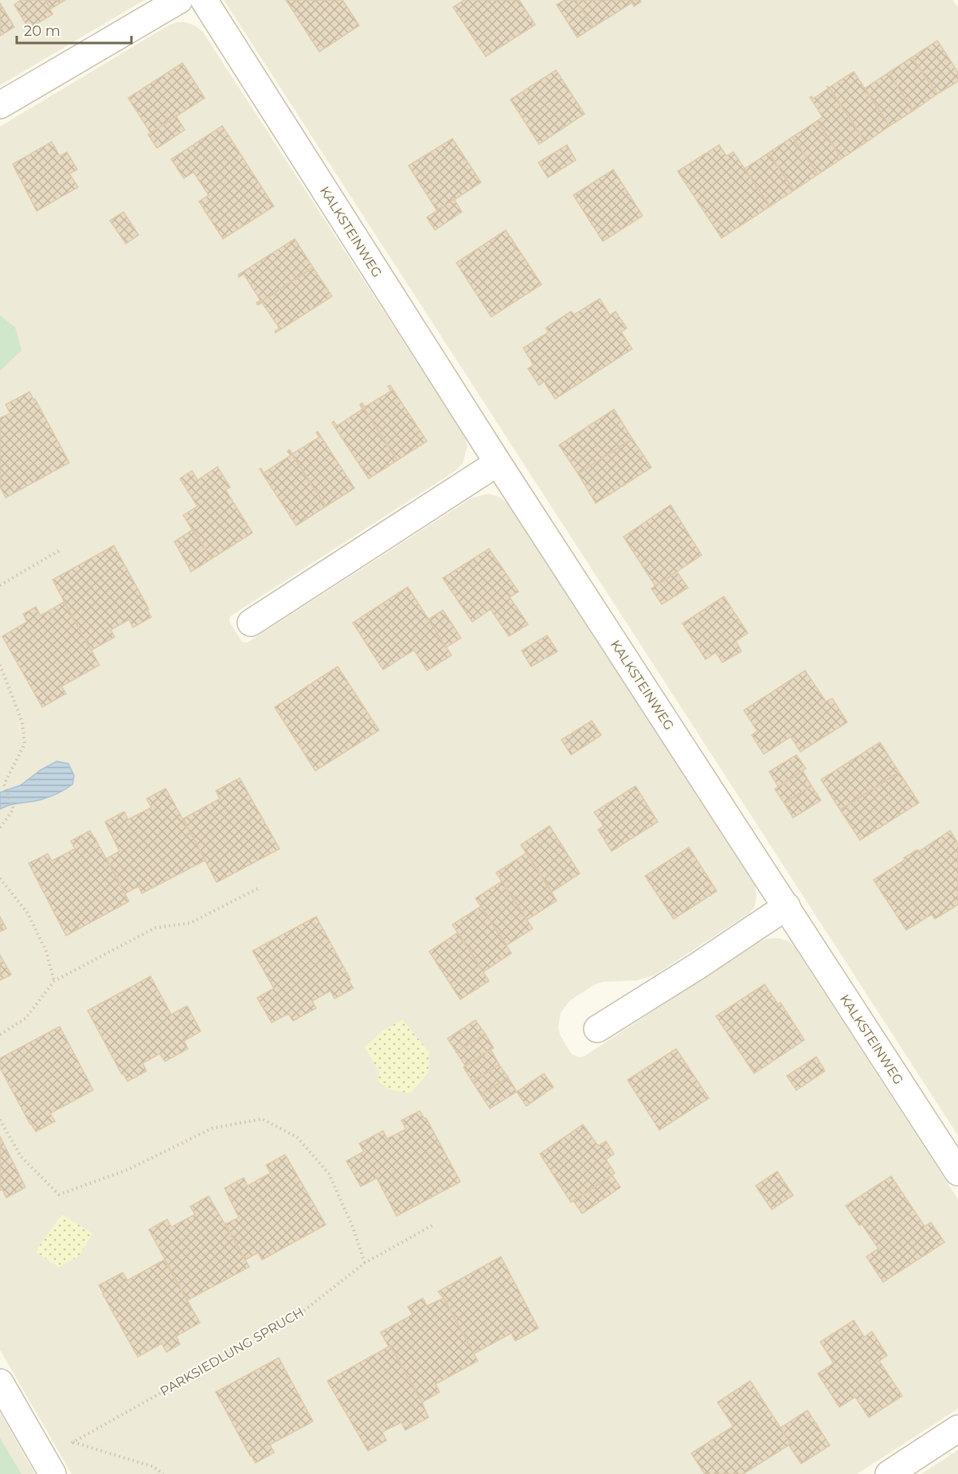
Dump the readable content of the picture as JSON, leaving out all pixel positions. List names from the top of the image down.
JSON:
{
  "streets": {
    "street": ["KALKSTEINWEG"],
    "path": ["PARKSIEDLUNG SPRUCH"]
  },
  "scale_bar": "20 m"
}
